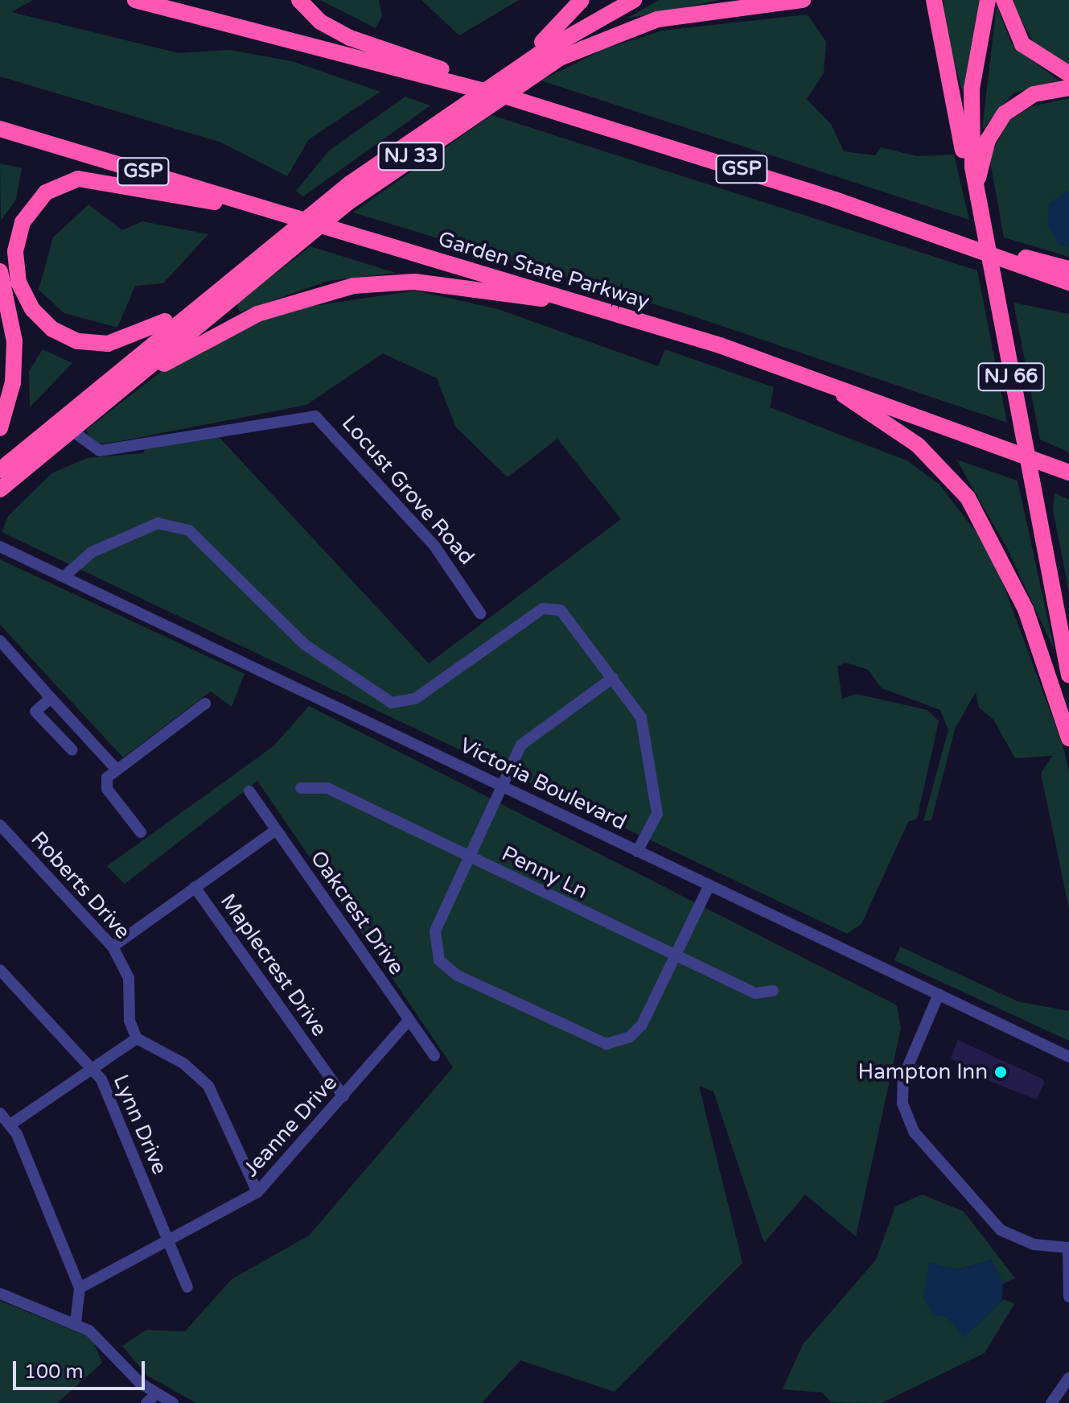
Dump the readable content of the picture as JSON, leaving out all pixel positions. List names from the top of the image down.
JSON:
{
  "streets": {
    "highway": [
      "NJ 33",
      "GSP",
      "Garden State Parkway",
      "NJ 66"
    ],
    "street": [
      "Locust Grove Road",
      "Victoria Boulevard",
      "Penny Ln",
      "Roberts Drive",
      "Oakcrest Drive",
      "Maplecrest Drive",
      "Lynn Drive",
      "Jeanne Drive"
    ]
  },
  "crossings": [
    ["NJ 33", "Locust Grove Road"],
    ["Oakcrest Drive", "Jeanne Drive"],
    ["Maplecrest Drive", "Jeanne Drive"],
    ["Lynn Drive", "Jeanne Drive"]
  ],
  "places": ["Hampton Inn"],
  "scale_bar": "100 m"
}
